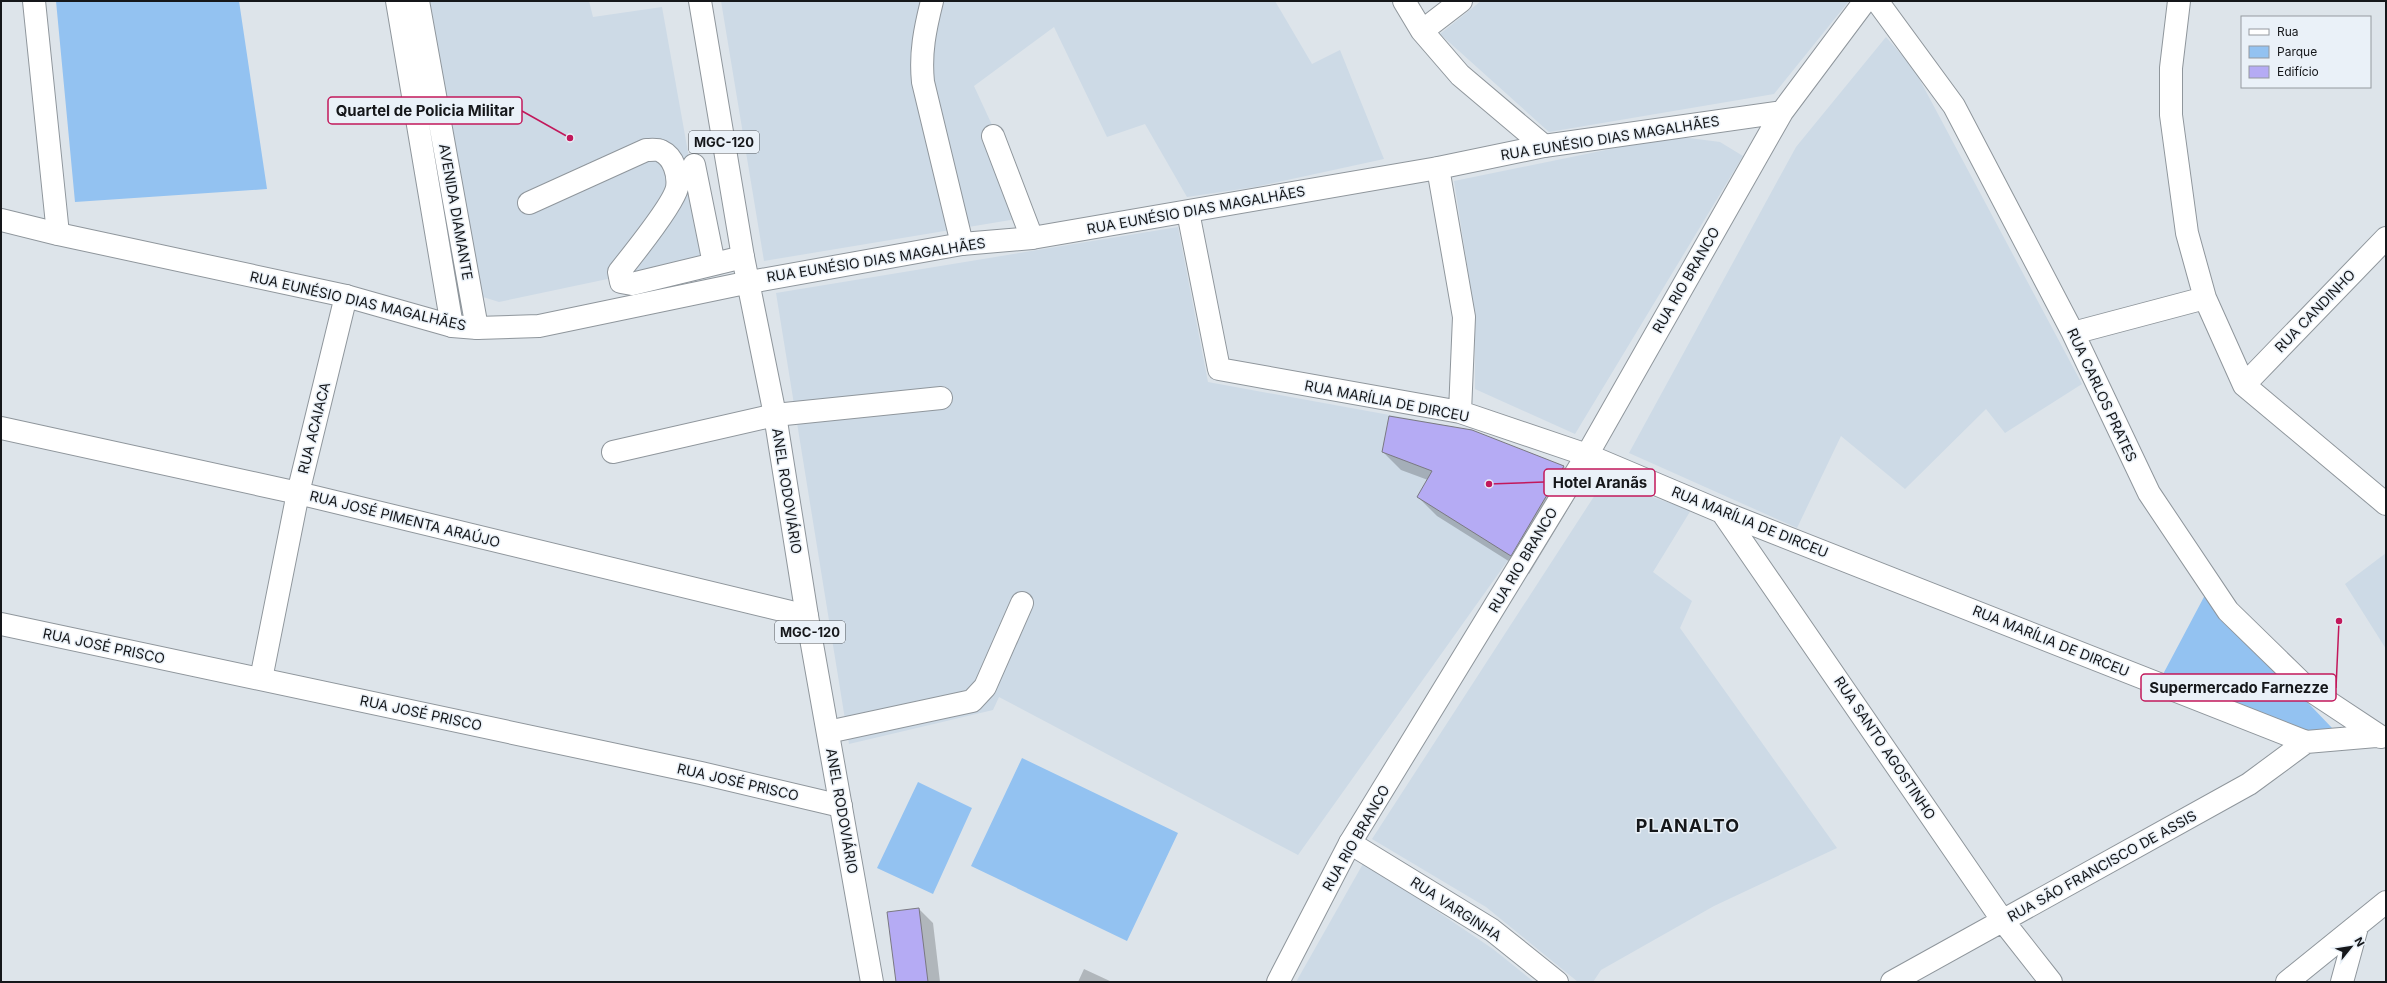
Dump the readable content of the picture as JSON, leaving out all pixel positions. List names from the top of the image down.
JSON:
{
  "streets": {
    "street": [
      "RUA EUNÉSIO DIAS MAGALHÃES",
      "MGC-120",
      "AVENIDA DIAMANTE",
      "RUA RIO BRANCO",
      "RUA CANDINHO",
      "RUA CARLOS PRATES",
      "RUA MARÍLIA DE DIRCEU",
      "RUA ACAIACA",
      "ANEL RODOVIÁRIO",
      "RUA JOSÉ PIMENTA ARAÚJO",
      "RUA JOSÉ PRISCO",
      "RUA SANTO AGOSTINHO",
      "RUA SÃO FRANCISCO DE ASSIS",
      "RUA VARGINHA"
    ]
  },
  "crossings": [
    ["RUA EUNÉSIO DIAS MAGALHÃES", "AVENIDA DIAMANTE"],
    ["RUA EUNÉSIO DIAS MAGALHÃES", "RUA RIO BRANCO"],
    ["RUA EUNÉSIO DIAS MAGALHÃES", "RUA MARÍLIA DE DIRCEU"],
    ["RUA EUNÉSIO DIAS MAGALHÃES", "RUA ACAIACA"],
    ["RUA EUNÉSIO DIAS MAGALHÃES", "ANEL RODOVIÁRIO"],
    ["RUA RIO BRANCO", "RUA MARÍLIA DE DIRCEU"],
    ["RUA RIO BRANCO", "RUA VARGINHA"],
    ["RUA CARLOS PRATES", "RUA MARÍLIA DE DIRCEU"],
    ["RUA MARÍLIA DE DIRCEU", "RUA SANTO AGOSTINHO"],
    ["RUA MARÍLIA DE DIRCEU", "RUA SÃO FRANCISCO DE ASSIS"],
    ["RUA ACAIACA", "RUA JOSÉ PIMENTA ARAÚJO"],
    ["RUA ACAIACA", "RUA JOSÉ PRISCO"],
    ["ANEL RODOVIÁRIO", "RUA JOSÉ PIMENTA ARAÚJO"],
    ["ANEL RODOVIÁRIO", "RUA JOSÉ PRISCO"],
    ["RUA SANTO AGOSTINHO", "RUA SÃO FRANCISCO DE ASSIS"]
  ],
  "districts": ["PLANALTO"],
  "places": ["Quartel de Policia Militar", "Hotel Aranãs", "Supermercado Farnezze"],
  "legend": ["Rua", "Parque", "Edifício"],
  "north": "top right"
}
